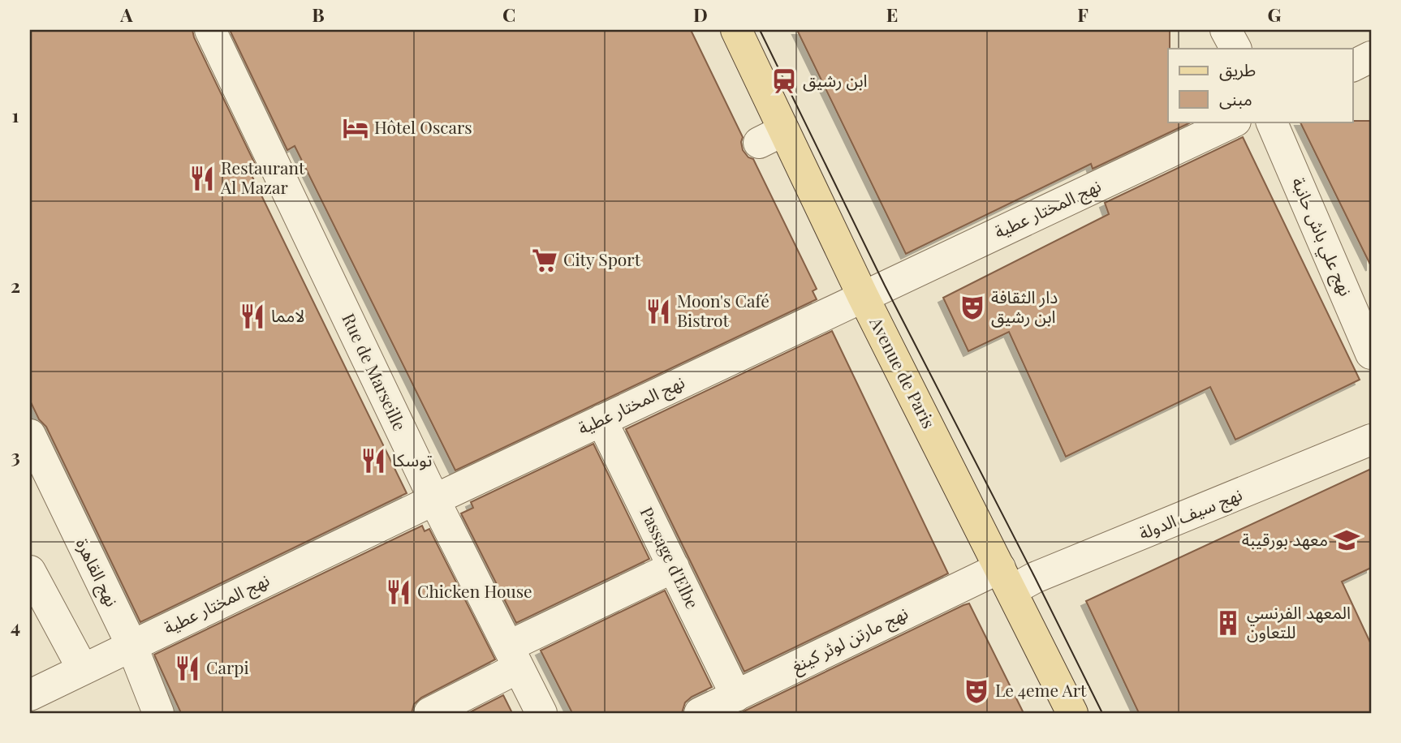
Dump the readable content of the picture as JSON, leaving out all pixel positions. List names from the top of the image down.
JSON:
{
  "streets": {
    "main road": ["Avenue de Paris"],
    "street": [
      "نهج المختار عطية",
      "نهج علي باش حانبة",
      "Rue de Marseille",
      "نهج سيف الدولة",
      "Passage d'Elbe",
      "نهج القاهرة",
      "نهج مارتن لوثر كينغ"
    ]
  },
  "crossings": [
    ["نهج المختار عطية", "Rue de Marseille"],
    ["نهج المختار عطية", "Avenue de Paris"],
    ["نهج المختار عطية", "Passage d'Elbe"],
    ["نهج المختار عطية", "نهج القاهرة"],
    ["Avenue de Paris", "نهج سيف الدولة"],
    ["Avenue de Paris", "نهج مارتن لوثر كينغ"],
    ["نهج سيف الدولة", "نهج مارتن لوثر كينغ"],
    ["Passage d'Elbe", "نهج مارتن لوثر كينغ"]
  ],
  "places": {
    "station": ["ابن رشيق"],
    "hotel": ["Hôtel Oscars"],
    "restaurant": [
      "Restaurant Al Mazar",
      "Moon's Café Bistrot",
      "لامما",
      "توسكا",
      "Chicken House",
      "Carpi"
    ],
    "supermarket": ["City Sport"],
    "theatre": ["دار الثقافة ابن رشيق", "Le 4eme Art"],
    "school or university": ["معهد بورقيبة"],
    "building": ["المعهد الفرنسي للتعاون"]
  },
  "legend": ["طريق", "مبنى"],
  "grid": {
    "columns": [
      "A",
      "B",
      "C",
      "D",
      "E",
      "F",
      "G"
    ],
    "rows": [
      "1",
      "2",
      "3",
      "4"
    ]
  }
}
